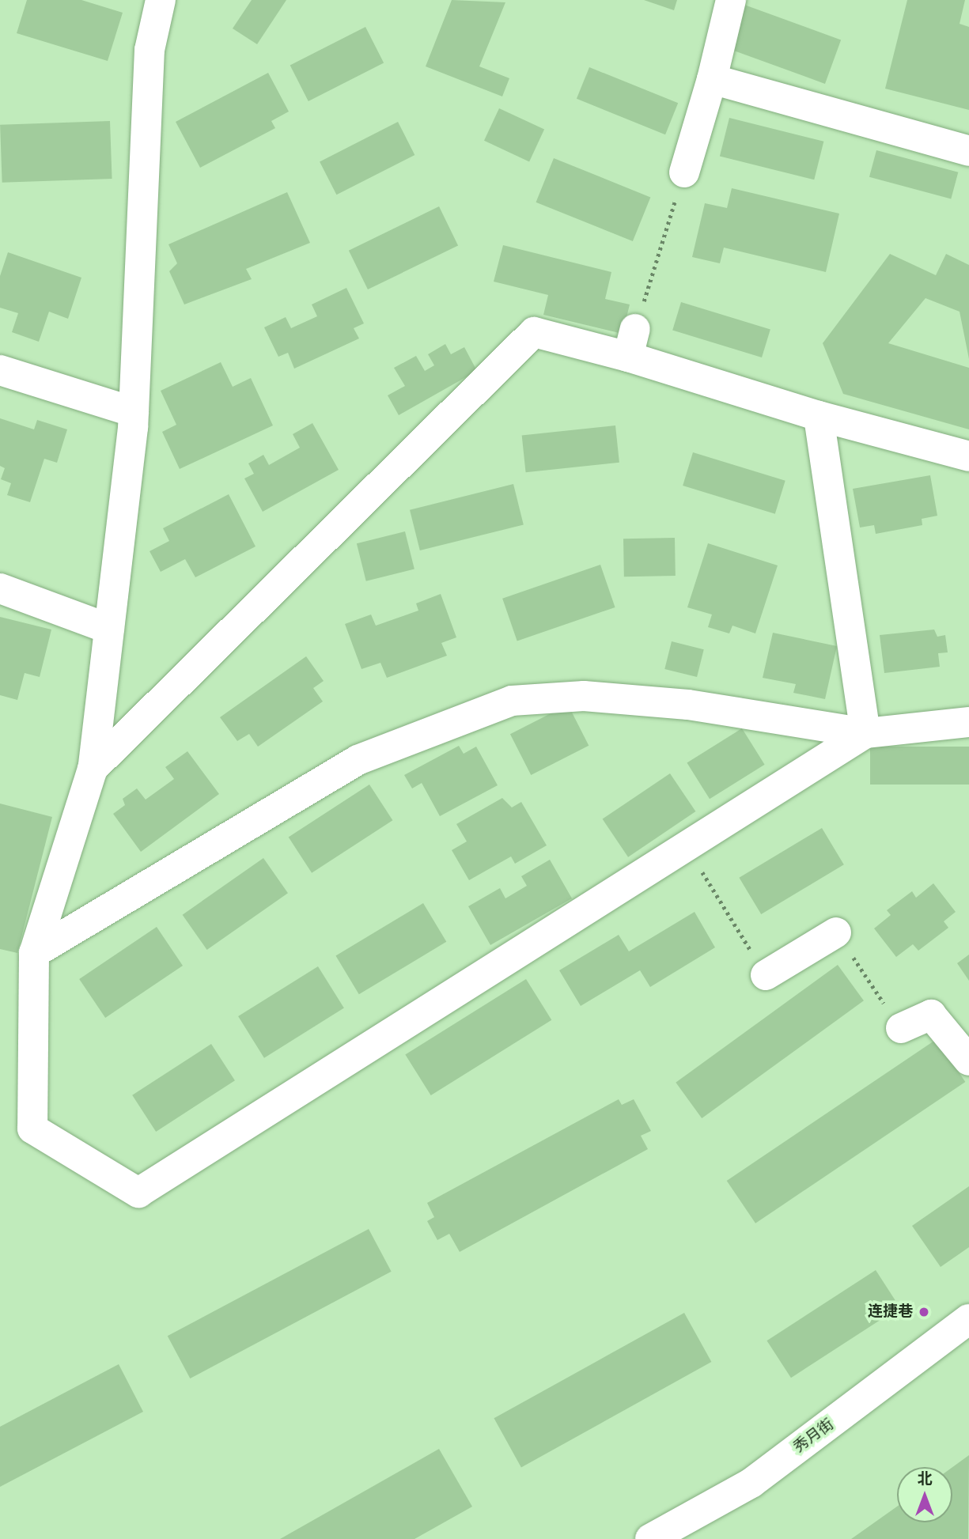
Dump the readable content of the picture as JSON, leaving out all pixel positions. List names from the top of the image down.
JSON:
{
  "streets": {
    "street": ["秀月街"]
  },
  "places": ["连捷巷"],
  "north": "top"
}
